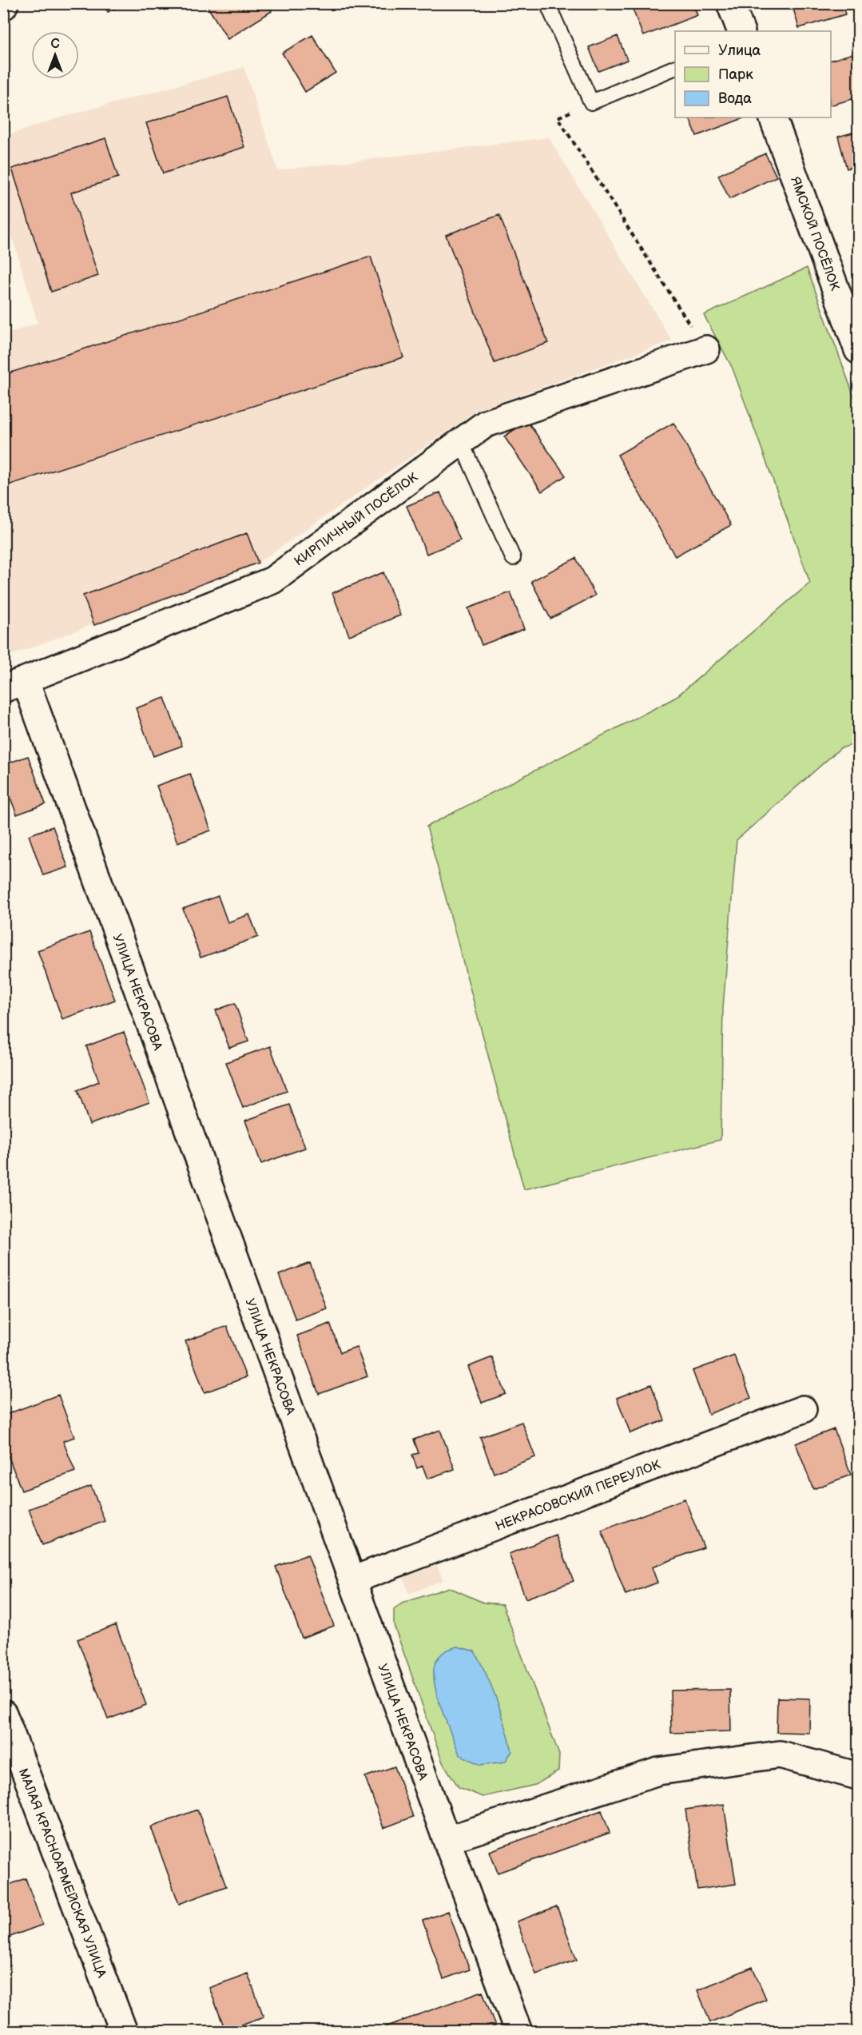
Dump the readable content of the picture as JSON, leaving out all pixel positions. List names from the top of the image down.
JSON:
{
  "streets": {
    "street": [
      "ЯМСКОЙ ПОСЁЛОК",
      "КИРПИЧНЫЙ ПОСЁЛОК",
      "УЛИЦА НЕКРАСОВА",
      "НЕКРАСОВСКИЙ ПЕРЕУЛОК",
      "МАЛАЯ КРАСНОАРМЕЙСКАЯ УЛИЦА"
    ]
  },
  "crossings": [
    ["КИРПИЧНЫЙ ПОСЁЛОК", "УЛИЦА НЕКРАСОВА"],
    ["УЛИЦА НЕКРАСОВА", "НЕКРАСОВСКИЙ ПЕРЕУЛОК"]
  ],
  "legend": ["Улица", "Парк", "Вода"],
  "north": "top"
}
